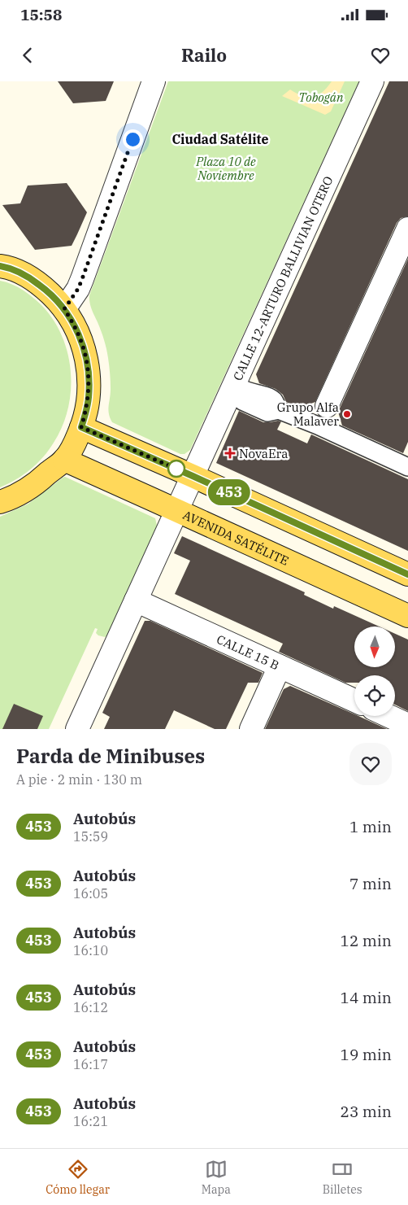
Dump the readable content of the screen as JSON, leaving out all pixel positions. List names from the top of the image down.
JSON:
{
  "streets": {
    "main road": ["AVENIDA SATÉLITE"],
    "street": ["CALLE 12-ARTURO BALLIVIAN OTERO", "CALLE 15 B"]
  },
  "crossings": [
    ["CALLE 12-ARTURO BALLIVIAN OTERO", "AVENIDA SATÉLITE"]
  ],
  "districts": ["Ciudad Satélite"],
  "parks": ["Tobogán", "Plaza 10 de Noviembre"],
  "places": {
    "other": ["Grupo Alfa Malaver"],
    "health": ["NovaEra"]
  },
  "lines": ["bus line 453"],
  "north": "bottom",
  "page": {
    "status": "15:58",
    "header": "Railo",
    "on_map": "453",
    "heading": ["Parda de Minibuses", "A pie · 2 min · 130 m"],
    "list": [
      {
        "mark": "453",
        "name": "Autobús",
        "note": "15:59",
        "value": "1 min"
      },
      {
        "mark": "453",
        "name": "Autobús",
        "note": "16:05",
        "value": "7 min"
      },
      {
        "mark": "453",
        "name": "Autobús",
        "note": "16:10",
        "value": "12 min"
      },
      {
        "mark": "453",
        "name": "Autobús",
        "note": "16:12",
        "value": "14 min"
      },
      {
        "mark": "453",
        "name": "Autobús",
        "note": "16:17",
        "value": "19 min"
      },
      {
        "mark": "453",
        "name": "Autobús",
        "note": "16:21",
        "value": "23 min"
      }
    ],
    "tabs": ["Cómo llegar", "Mapa", "Billetes"]
  }
}
